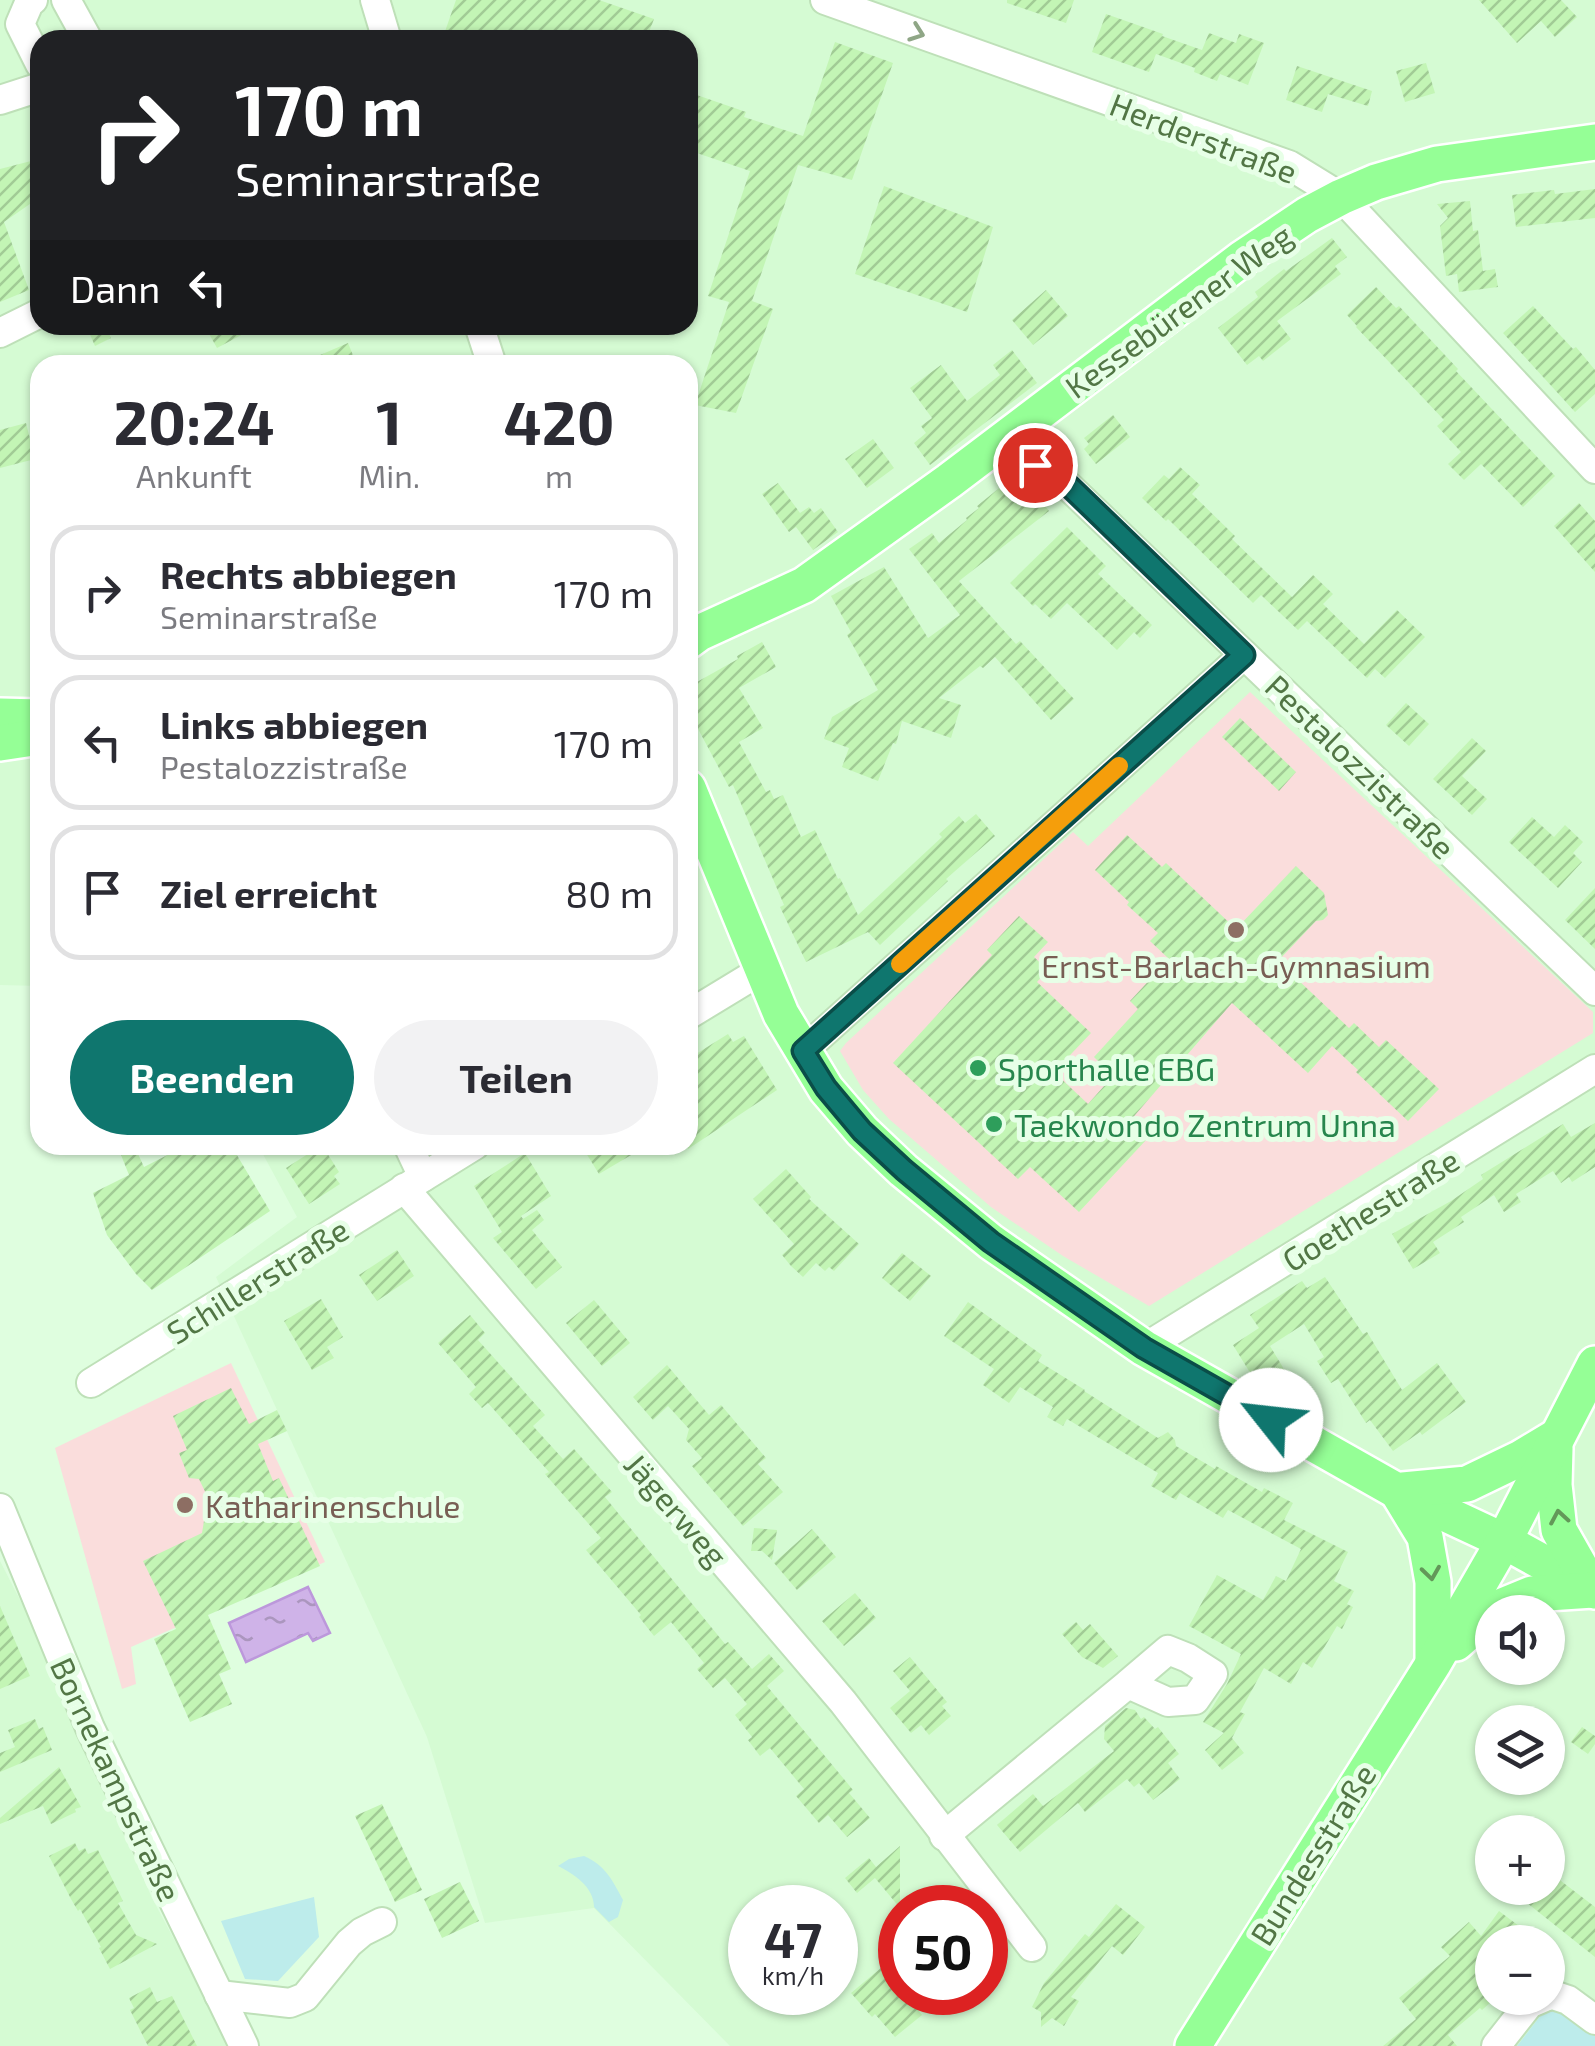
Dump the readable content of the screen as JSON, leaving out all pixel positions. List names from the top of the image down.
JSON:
{
  "streets": {
    "main road": ["Kessebürener Weg", "Bundesstraße"],
    "street": [
      "Herderstraße",
      "Pestalozzistraße",
      "Goethestraße",
      "Schillerstraße",
      "Jägerweg",
      "Bornekampstraße"
    ]
  },
  "crossings": [
    ["Herderstraße", "Kessebürener Weg"],
    ["Schillerstraße", "Jägerweg"]
  ],
  "one_way": ["Herderstraße"],
  "places": [
    "Ernst-Barlach-Gymnasium",
    "Sporthalle EBG",
    "Taekwondo Zentrum Unna",
    "Katharinenschule"
  ],
  "page": {
    "turn": ["170 m", "Seminarstraße"],
    "then": "Dann",
    "eta": [
      "20:24",
      "Ankunft",
      "1",
      "Min.",
      "420",
      "m"
    ],
    "list": [
      {
        "name": "Rechts abbiegen",
        "note": "Seminarstraße",
        "value": "170 m"
      },
      {
        "name": "Links abbiegen",
        "note": "Pestalozzistraße",
        "value": "170 m"
      },
      {
        "name": "Ziel erreicht",
        "value": "80 m"
      }
    ],
    "buttons": ["Beenden", "Teilen"],
    "map_buttons": ["+", "−"],
    "speed": "47 km/h",
    "limit": "50"
  }
}
